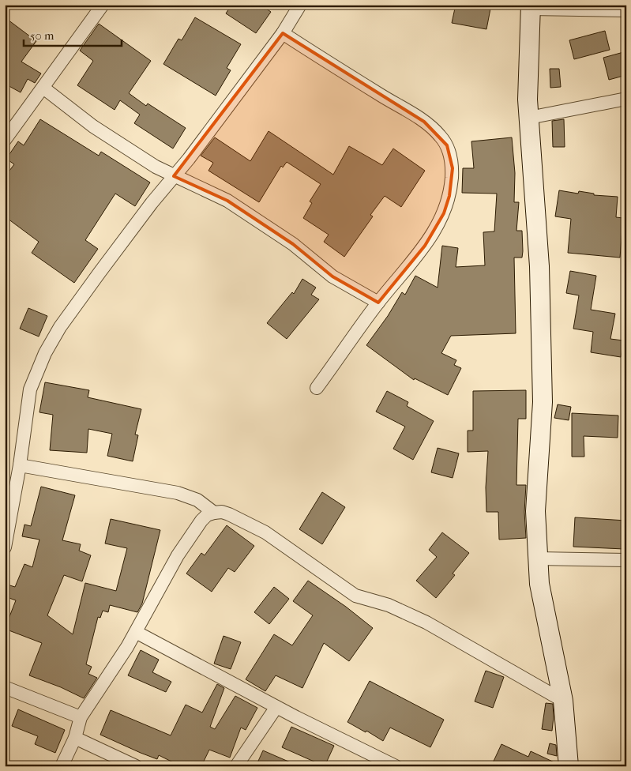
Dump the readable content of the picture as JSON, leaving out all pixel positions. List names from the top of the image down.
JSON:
{
  "scale_bar": "50 m"
}
